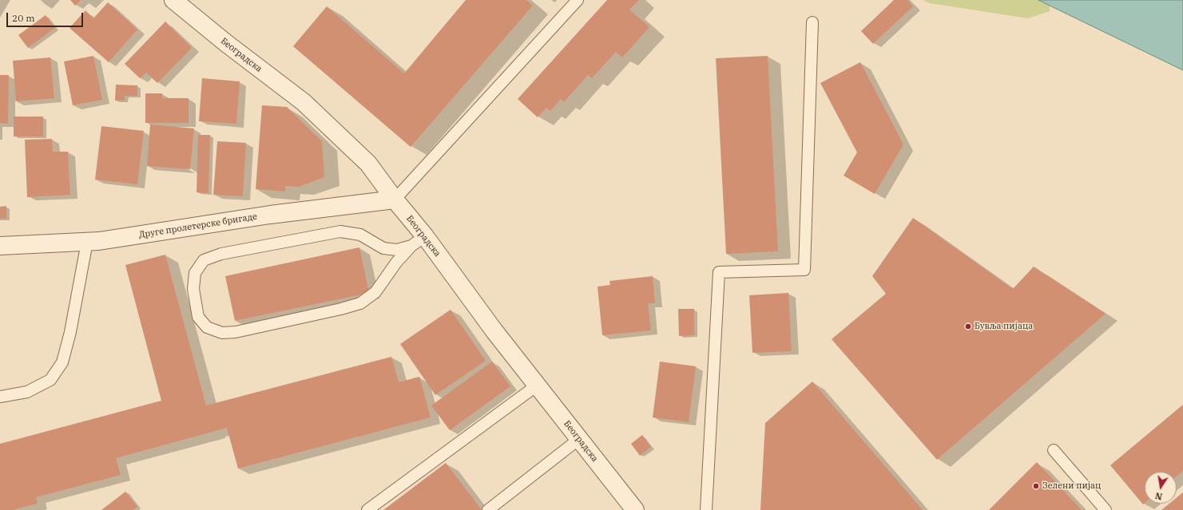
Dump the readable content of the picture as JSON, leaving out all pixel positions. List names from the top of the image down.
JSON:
{
  "streets": {
    "street": ["Београдска", "Друге пролетерске бригаде"]
  },
  "crossings": [
    ["Београдска", "Друге пролетерске бригаде"]
  ],
  "places": ["Бувља пијаца", "Зелени пијац"],
  "scale_bar": "20 m",
  "north": "bottom"
}
